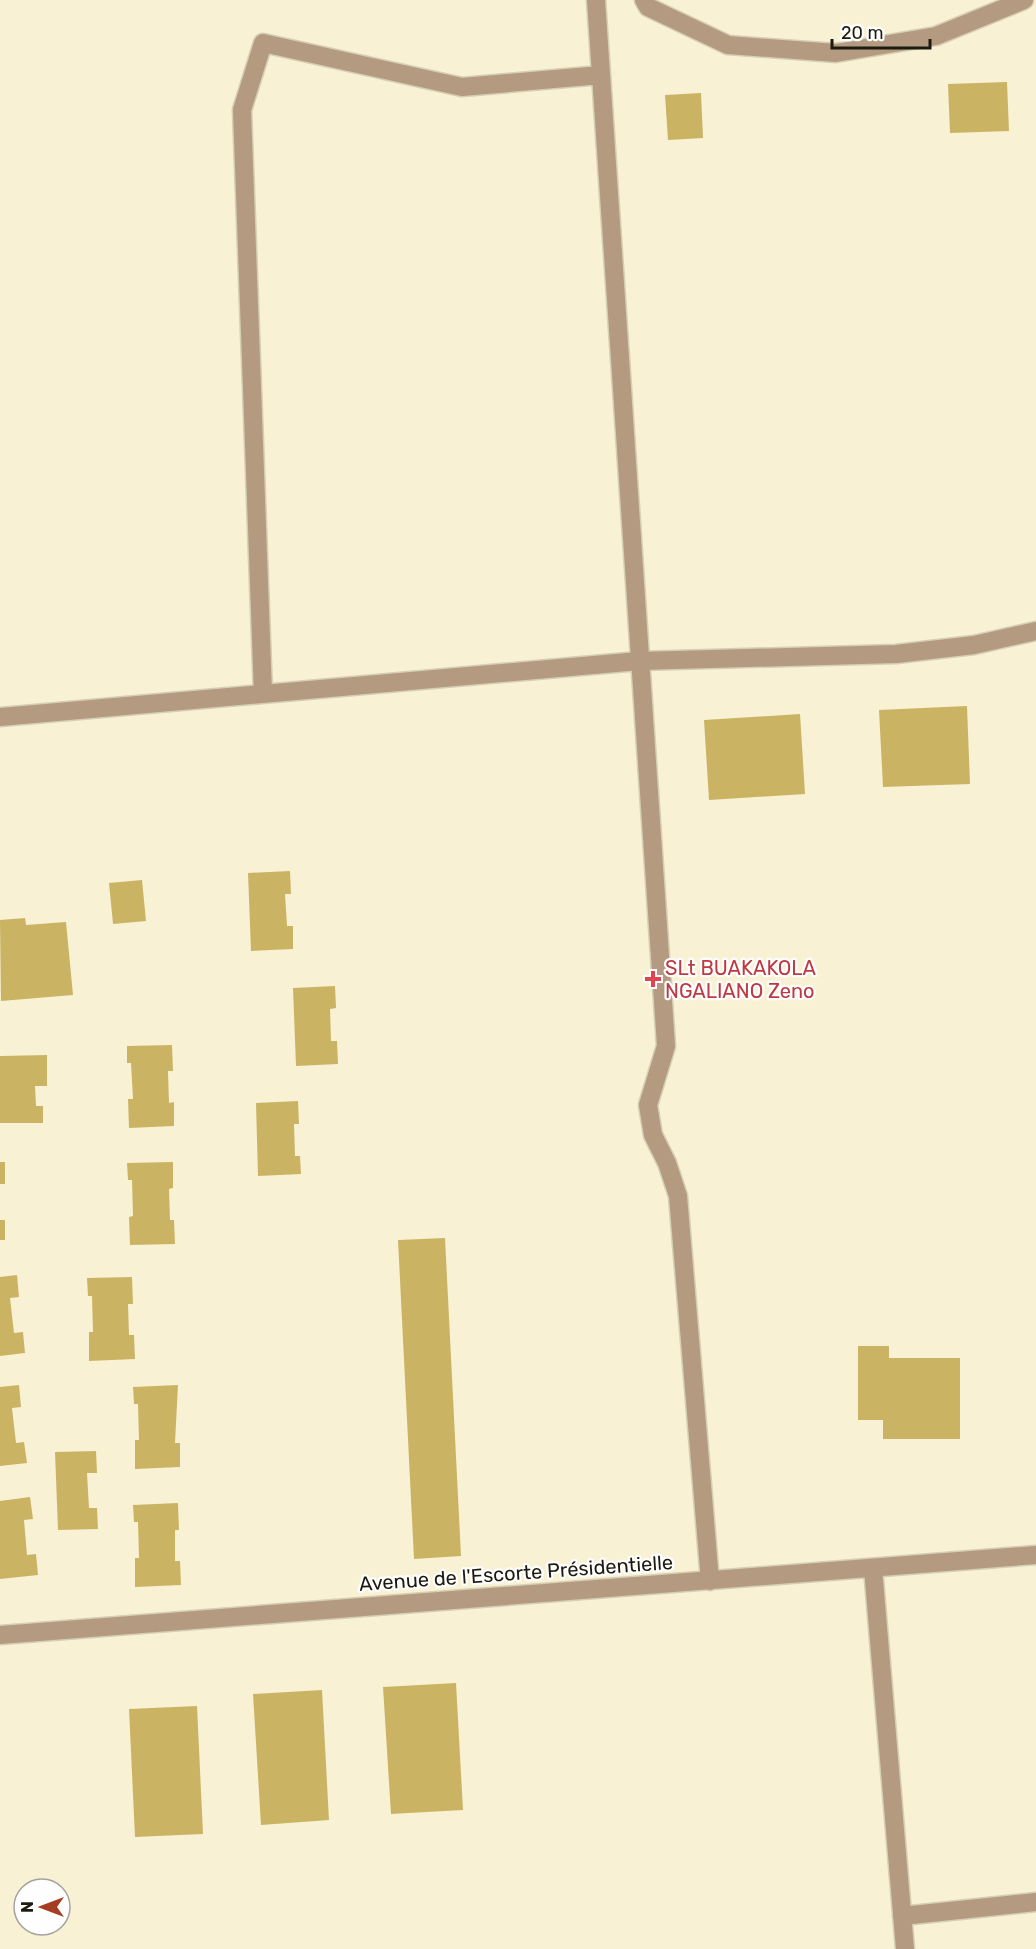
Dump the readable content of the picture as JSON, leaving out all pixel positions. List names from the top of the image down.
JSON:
{
  "streets": {
    "street": ["Avenue de l'Escorte Présidentielle"]
  },
  "places": {
    "health": ["SLt BUAKAKOLA NGALIANO Zeno"]
  },
  "scale_bar": "20 m",
  "north": "left"
}
